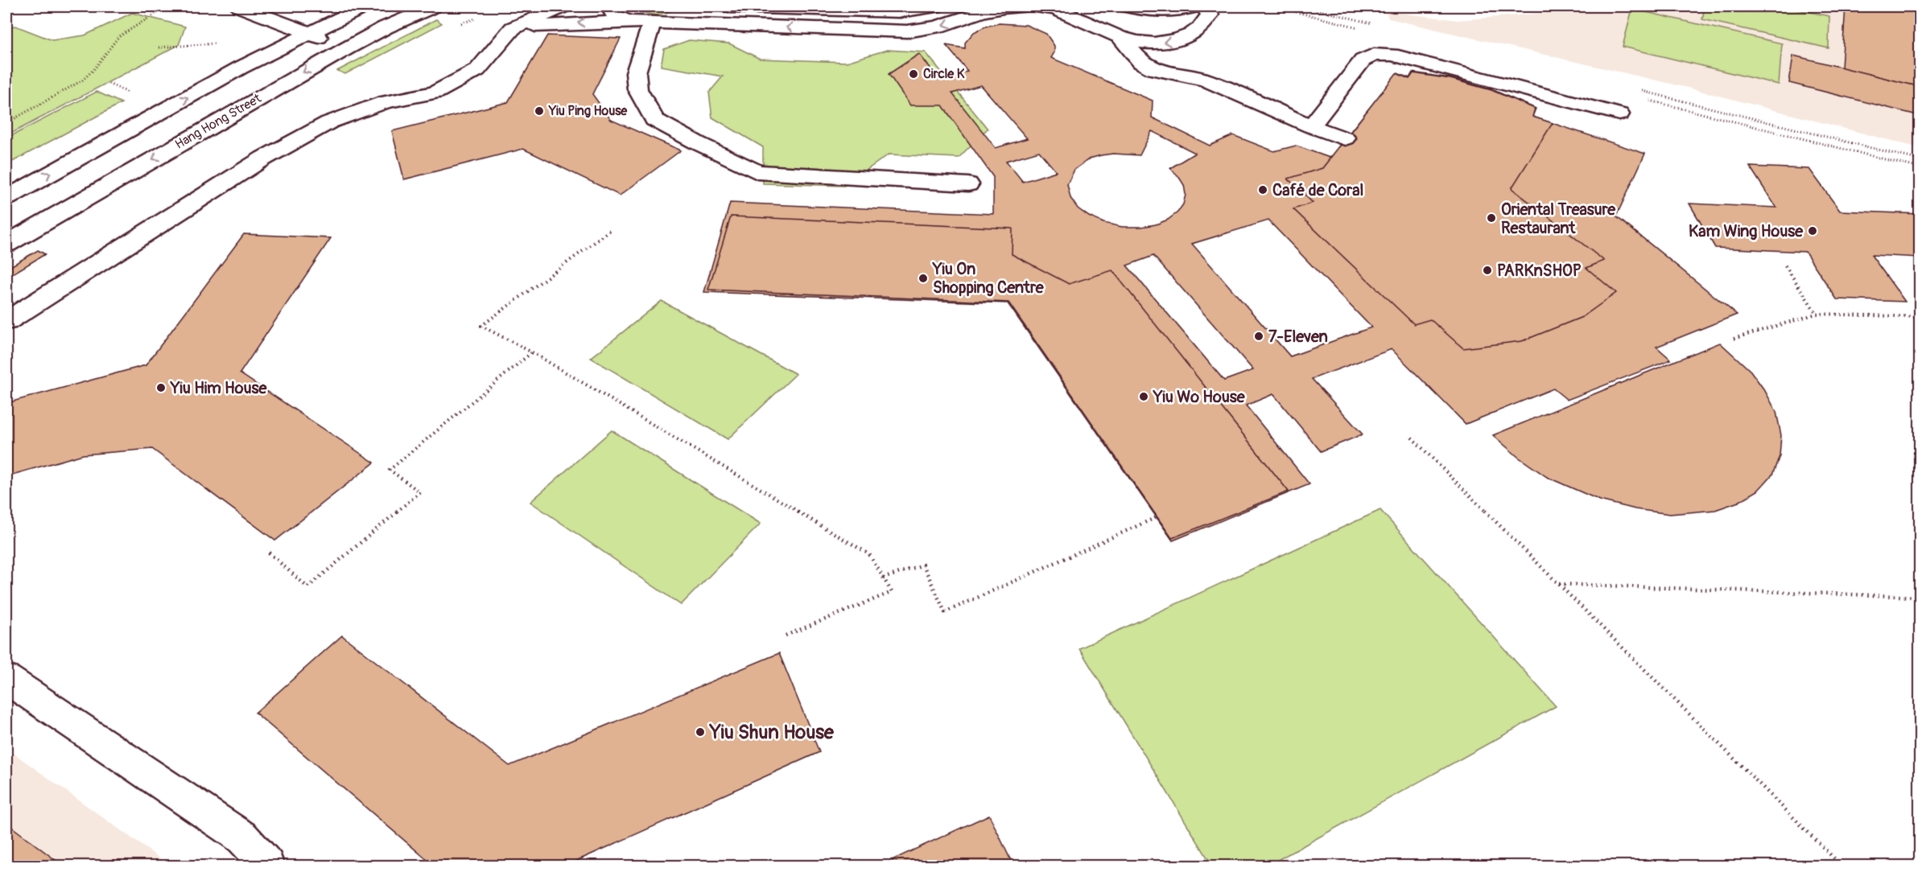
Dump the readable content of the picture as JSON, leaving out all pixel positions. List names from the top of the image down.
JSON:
{
  "streets": {
    "street": ["Hang Hong Street"]
  },
  "places": [
    "Circle K",
    "Yiu Ping House",
    "Café de Coral",
    "Oriental Treasure Restaurant",
    "Kam Wing House",
    "PARKnSHOP",
    "Yiu On Shopping Centre",
    "7-Eleven",
    "Yiu Him House",
    "Yiu Wo House",
    "Yiu Shun House"
  ]
}
